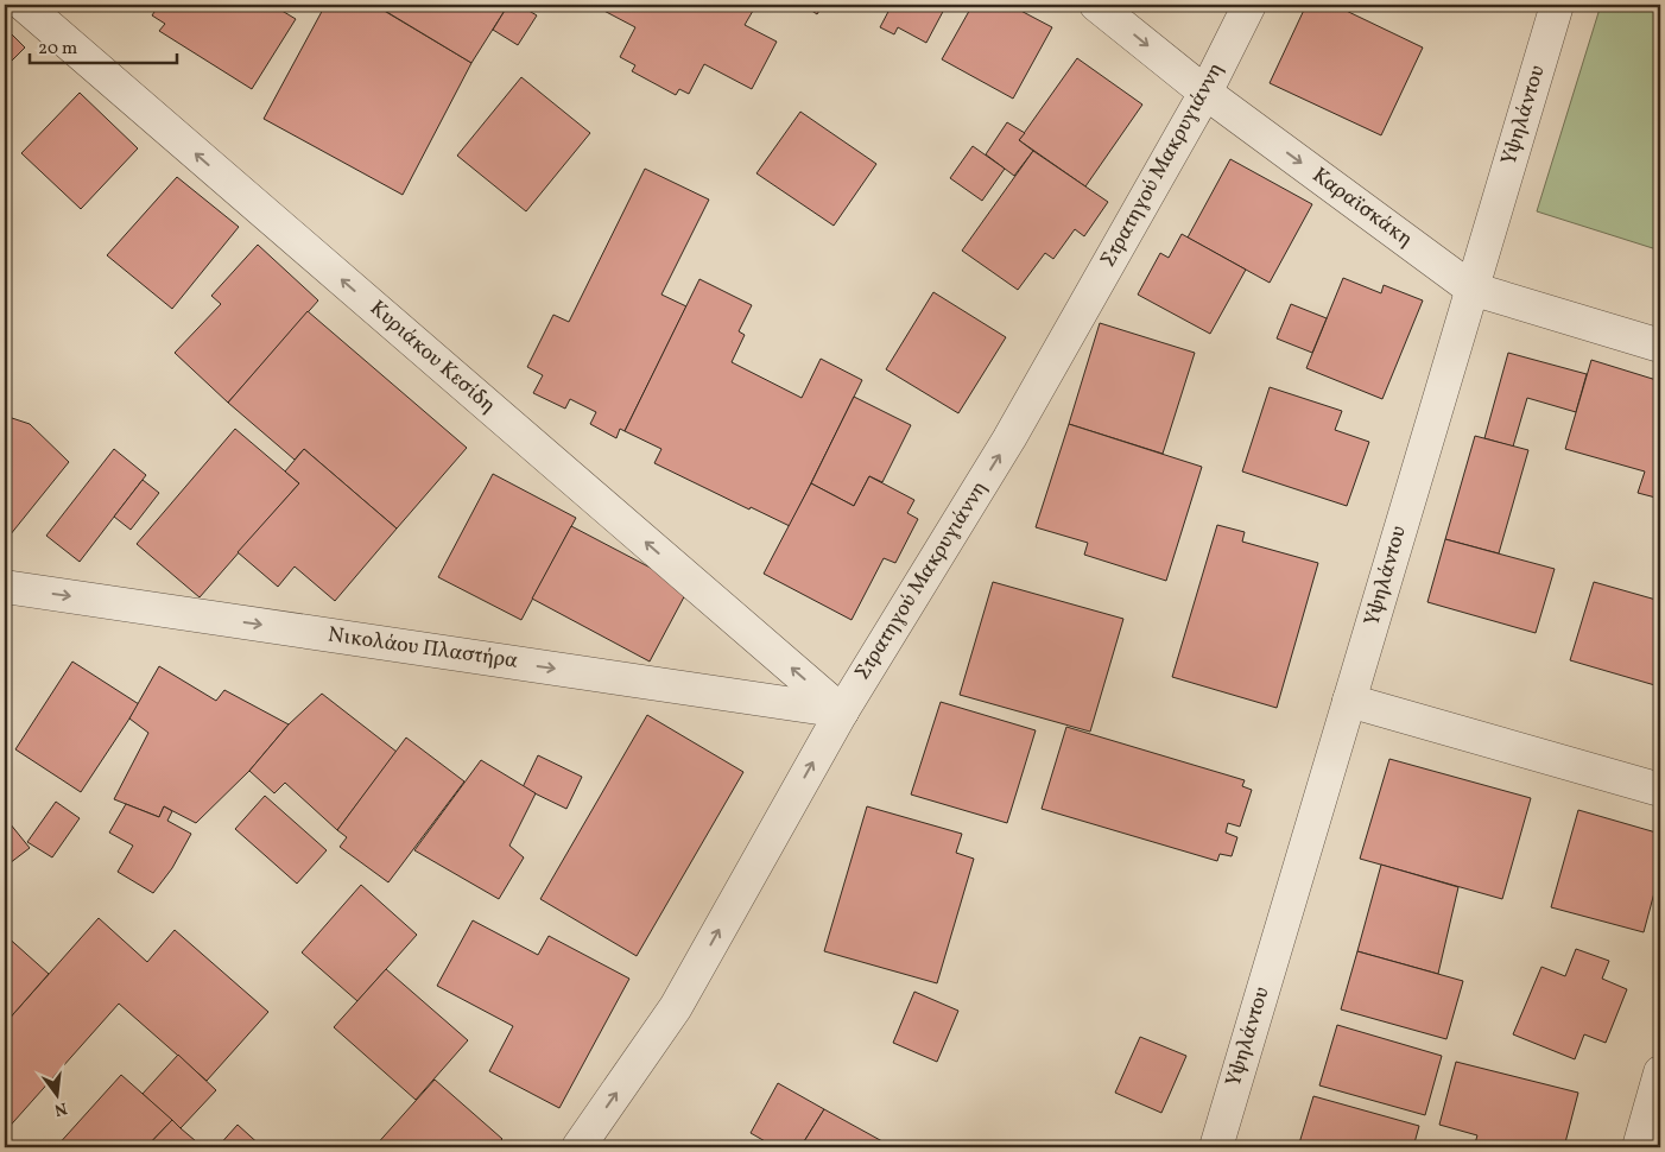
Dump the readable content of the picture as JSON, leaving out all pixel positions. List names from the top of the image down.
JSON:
{
  "streets": {
    "street": [
      "Υψηλάντου",
      "Στρατηγού Μακρυγιάννη",
      "Καραϊσκάκη",
      "Κυριάκου Κεσίδη",
      "Νικολάου Πλαστήρα"
    ]
  },
  "crossings": [
    ["Υψηλάντου", "Καραϊσκάκη"],
    ["Στρατηγού Μακρυγιάννη", "Καραϊσκάκη"],
    ["Στρατηγού Μακρυγιάννη", "Κυριάκου Κεσίδη"],
    ["Στρατηγού Μακρυγιάννη", "Νικολάου Πλαστήρα"],
    ["Κυριάκου Κεσίδη", "Νικολάου Πλαστήρα"]
  ],
  "one_way": [
    "Στρατηγού Μακρυγιάννη",
    "Καραϊσκάκη",
    "Κυριάκου Κεσίδη",
    "Νικολάου Πλαστήρα"
  ],
  "scale_bar": "20 m",
  "north": "bottom"
}
